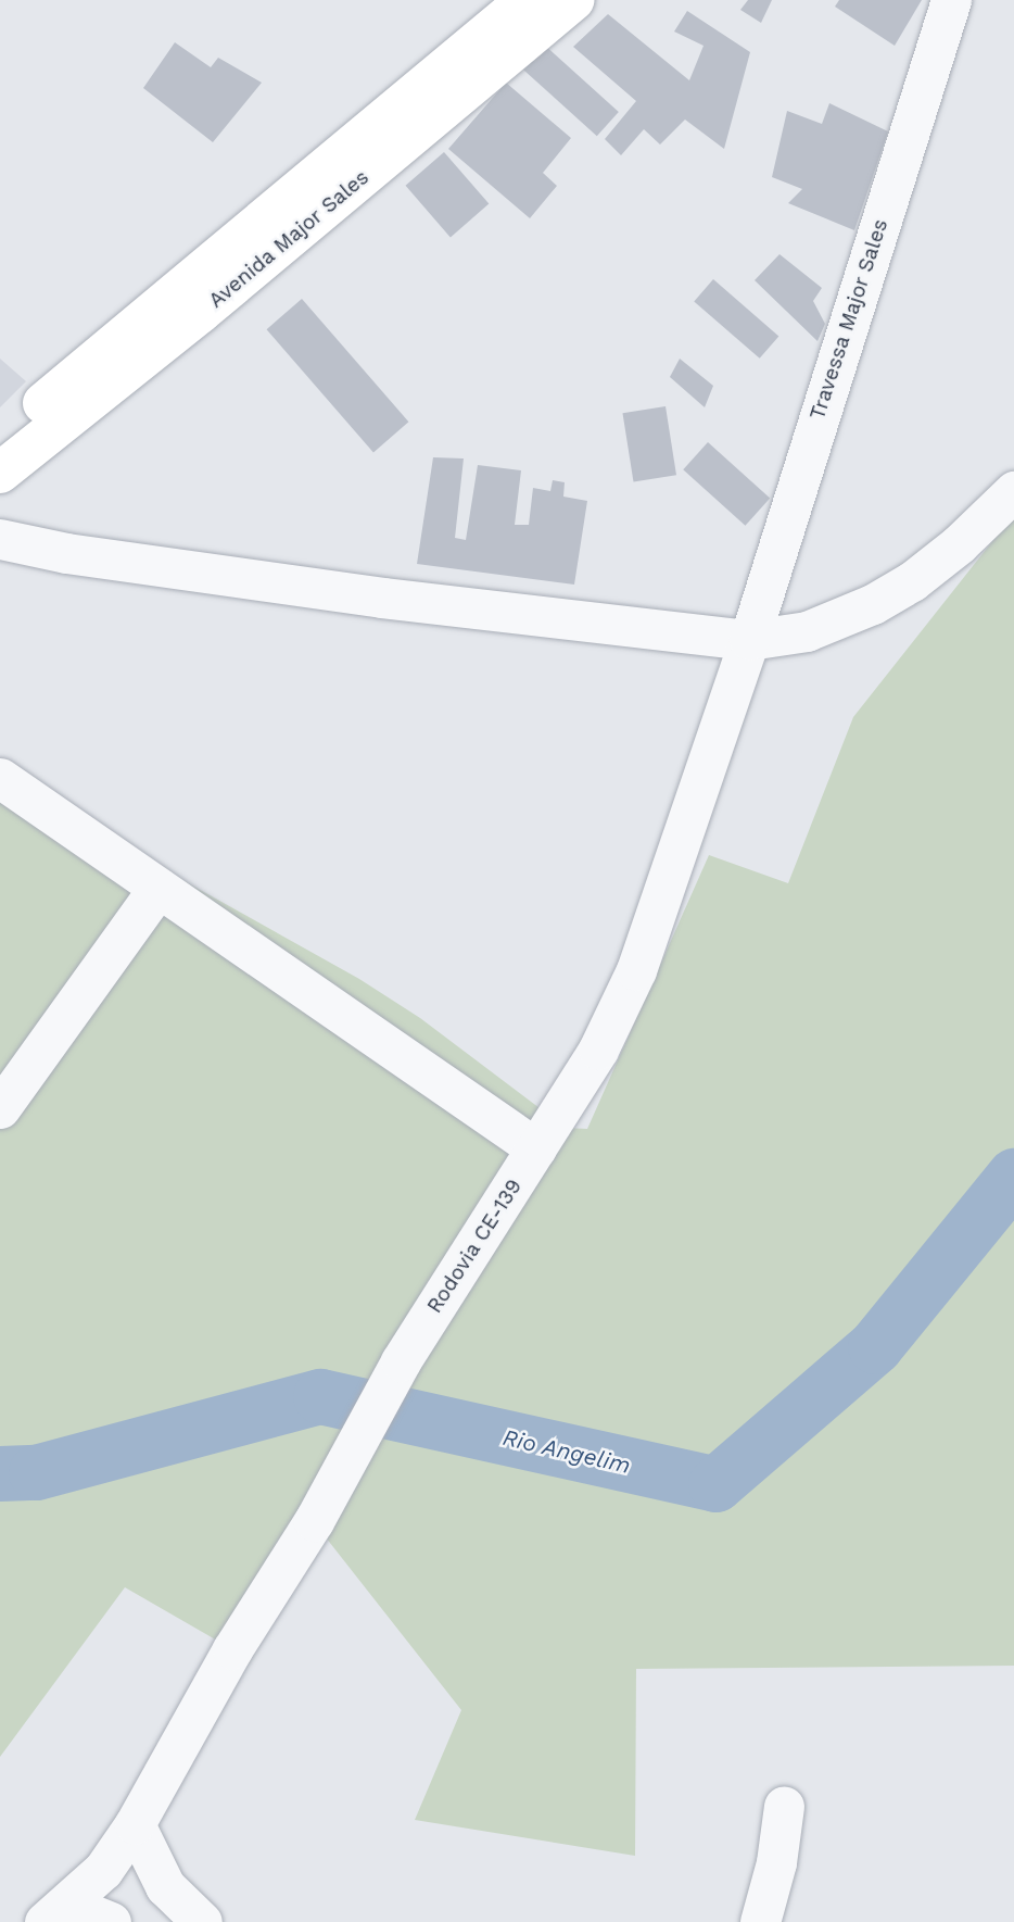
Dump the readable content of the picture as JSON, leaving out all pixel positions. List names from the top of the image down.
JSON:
{
  "streets": {
    "main road": ["Avenida Major Sales"],
    "street": ["Travessa Major Sales", "Rodovia CE-139"]
  },
  "crossings": [
    ["Travessa Major Sales", "Rodovia CE-139"]
  ],
  "water": ["Rio Angelim"]
}
